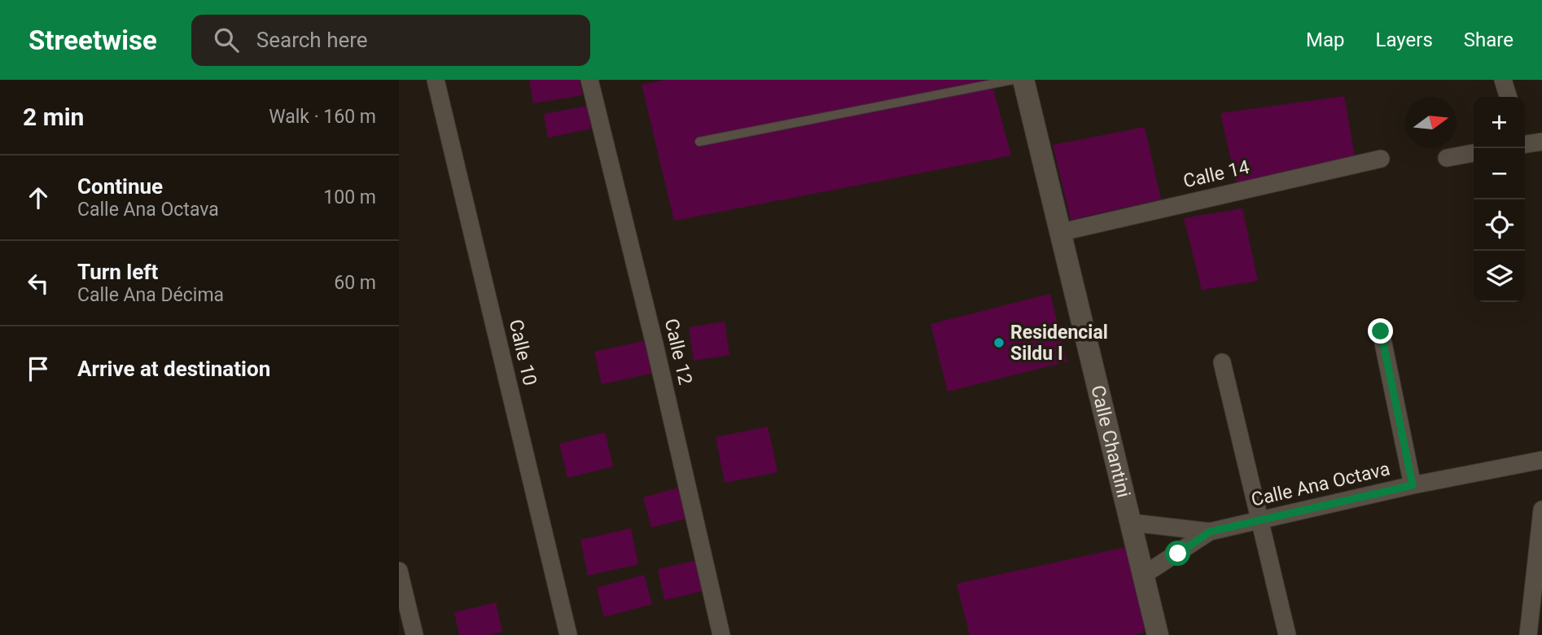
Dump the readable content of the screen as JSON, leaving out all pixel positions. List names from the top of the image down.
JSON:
{
  "streets": {
    "street": [
      "Calle 14",
      "Calle 12",
      "Calle 10",
      "Calle Chantini",
      "Calle Ana Octava"
    ]
  },
  "crossings": [
    ["Calle 14", "Calle Chantini"],
    ["Calle Chantini", "Calle Ana Octava"]
  ],
  "places": ["Residencial Sildu I"],
  "north": "right",
  "page": {
    "header": "Streetwise",
    "search": "Search here",
    "nav": ["Map", "Layers", "Share"],
    "heading": ["2 min", "Walk · 160 m"],
    "map_buttons": ["+", "−"],
    "list": [
      ["Continue", "Calle Ana Octava", "100 m"],
      ["Turn left", "Calle Ana Décima", "60 m"],
      "Arrive at destination"
    ]
  }
}
